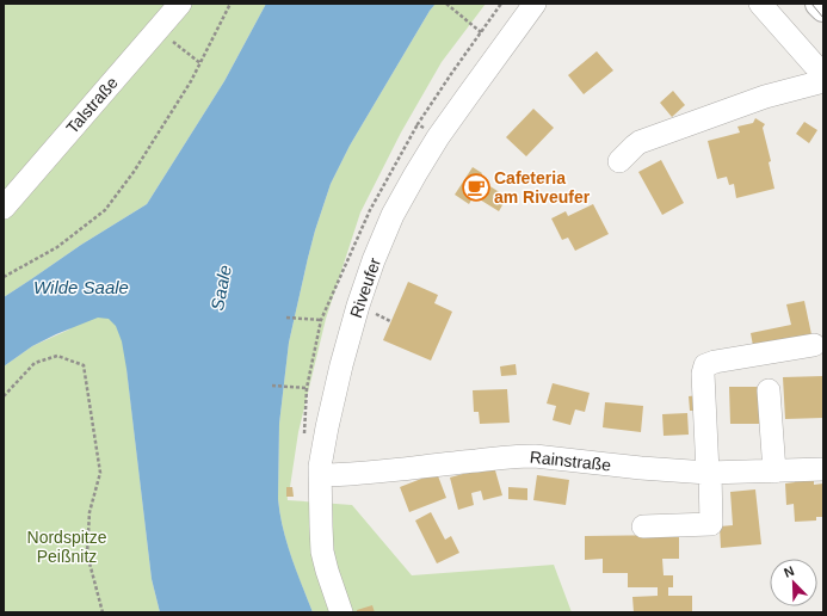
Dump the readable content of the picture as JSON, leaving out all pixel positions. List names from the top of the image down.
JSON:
{
  "streets": {
    "street": ["Talstraße", "Riveufer", "Rainstraße"]
  },
  "crossings": [
    ["Riveufer", "Rainstraße"]
  ],
  "water": ["Wilde Saale", "Saale"],
  "parks": ["Nordspitze Peißnitz"],
  "places": {
    "cafe": ["Cafeteria am Riveufer"]
  },
  "north": "top left"
}
